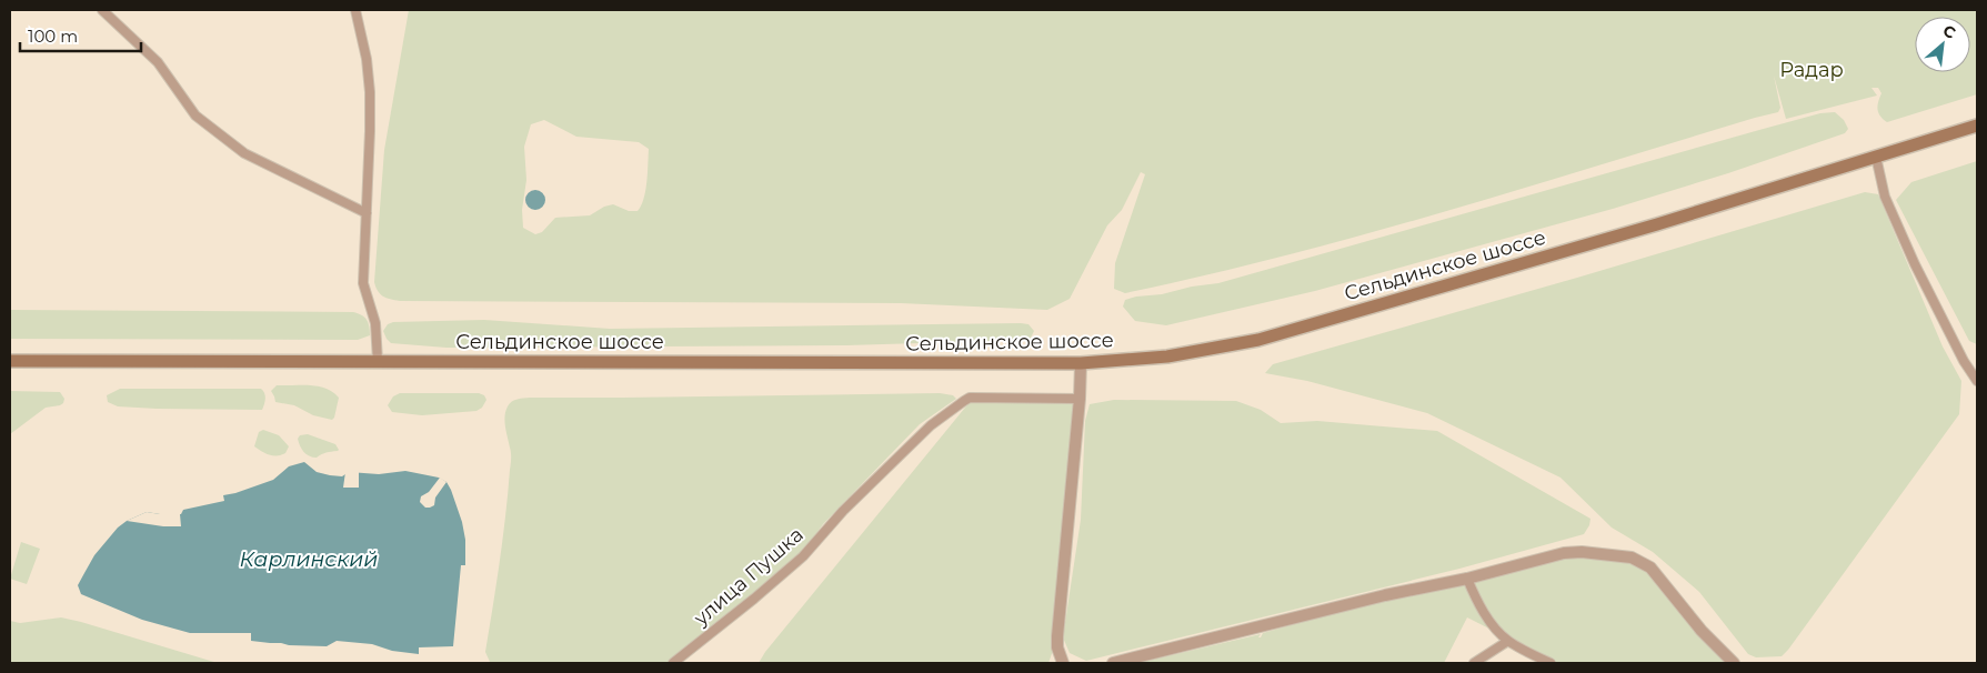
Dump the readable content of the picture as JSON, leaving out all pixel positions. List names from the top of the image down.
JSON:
{
  "streets": {
    "main road": ["Сельдинское шоссе"],
    "street": ["улица Пушка"]
  },
  "water": ["Карлинский"],
  "parks": ["Радар"],
  "scale_bar": "100 m",
  "north": "top right"
}
